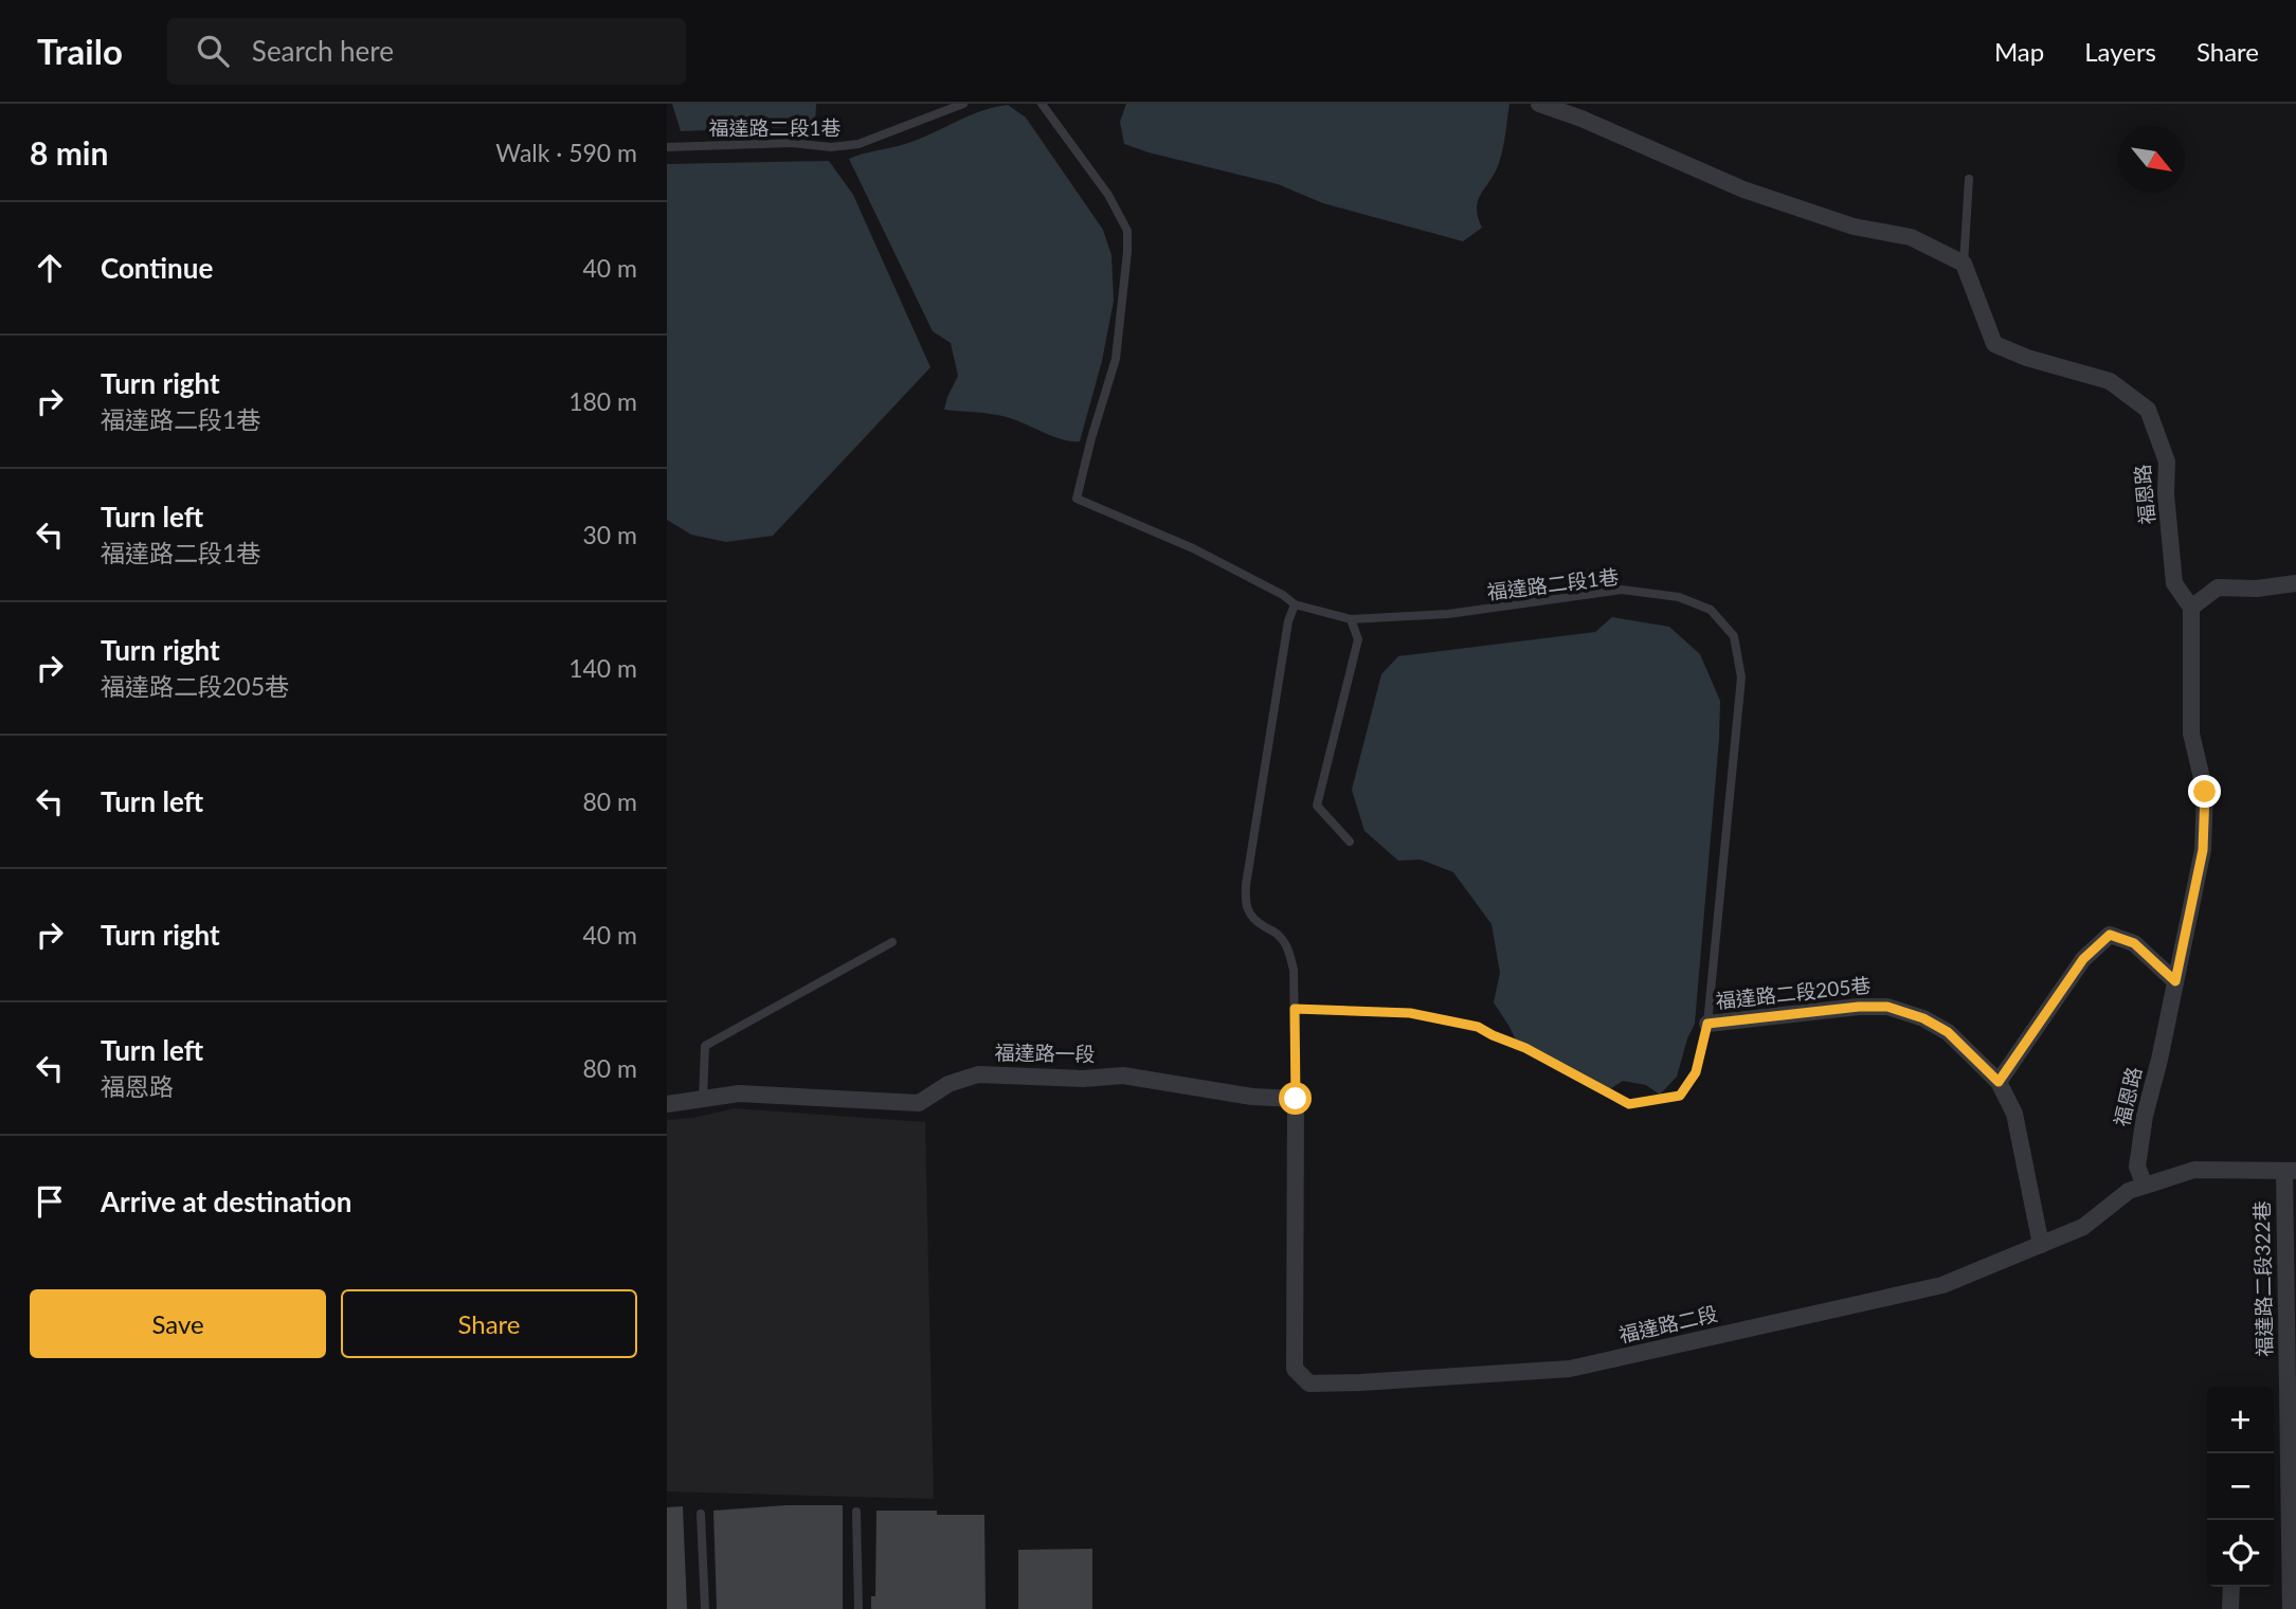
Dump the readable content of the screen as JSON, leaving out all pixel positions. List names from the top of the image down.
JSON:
{
  "streets": {
    "street": [
      "福恩路",
      "福達路二段205巷",
      "福達路一段",
      "福達路二段322巷",
      "福達路二段"
    ],
    "lane": ["福達路二段1巷"]
  },
  "crossings": [
    ["福達路二段1巷", "福達路二段205巷"],
    ["福恩路", "福達路二段"],
    ["福達路二段205巷", "福達路二段"],
    ["福達路一段", "福達路二段"],
    ["福達路二段322巷", "福達路二段"]
  ],
  "north": "bottom right",
  "page": {
    "header": "Trailo",
    "search": "Search here",
    "nav": ["Map", "Layers", "Share"],
    "heading": ["8 min", "Walk · 590 m"],
    "list": [
      ["Continue", "40 m"],
      ["Turn right", "福達路二段1巷", "180 m"],
      ["Turn left", "福達路二段1巷", "30 m"],
      ["Turn right", "福達路二段205巷", "140 m"],
      ["Turn left", "80 m"],
      ["Turn right", "40 m"],
      ["Turn left", "福恩路", "80 m"],
      "Arrive at destination"
    ],
    "buttons": ["Save", "Share"],
    "map_buttons": ["+", "−"]
  }
}
